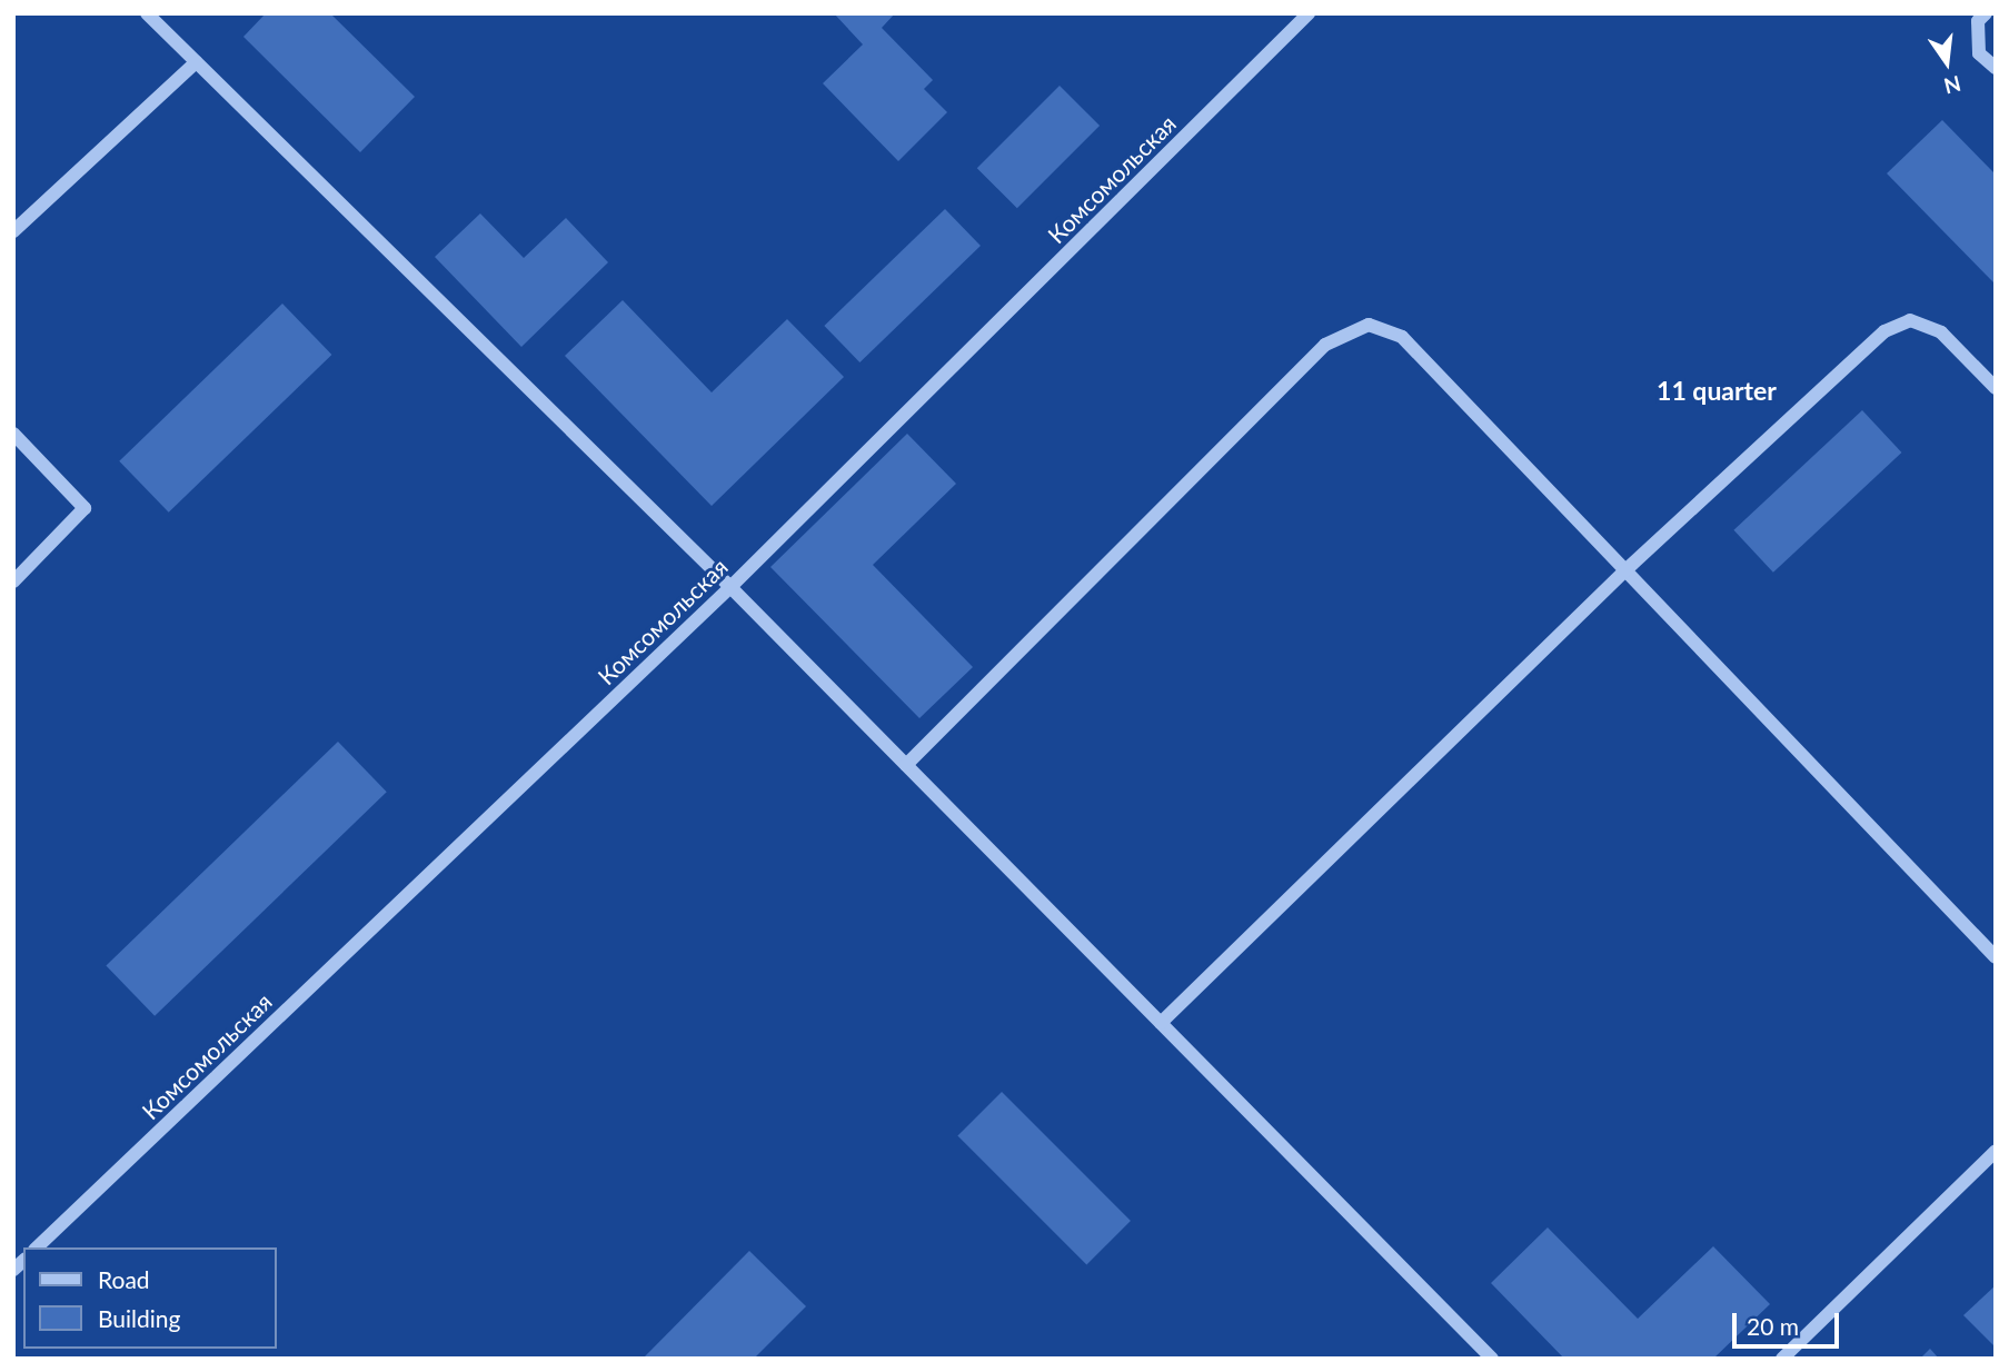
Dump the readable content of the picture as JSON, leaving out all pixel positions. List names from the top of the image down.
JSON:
{
  "streets": {
    "street": ["Комсомольская"]
  },
  "districts": ["11 quarter"],
  "legend": ["Road", "Building"],
  "scale_bar": "20 m",
  "north": "bottom"
}
